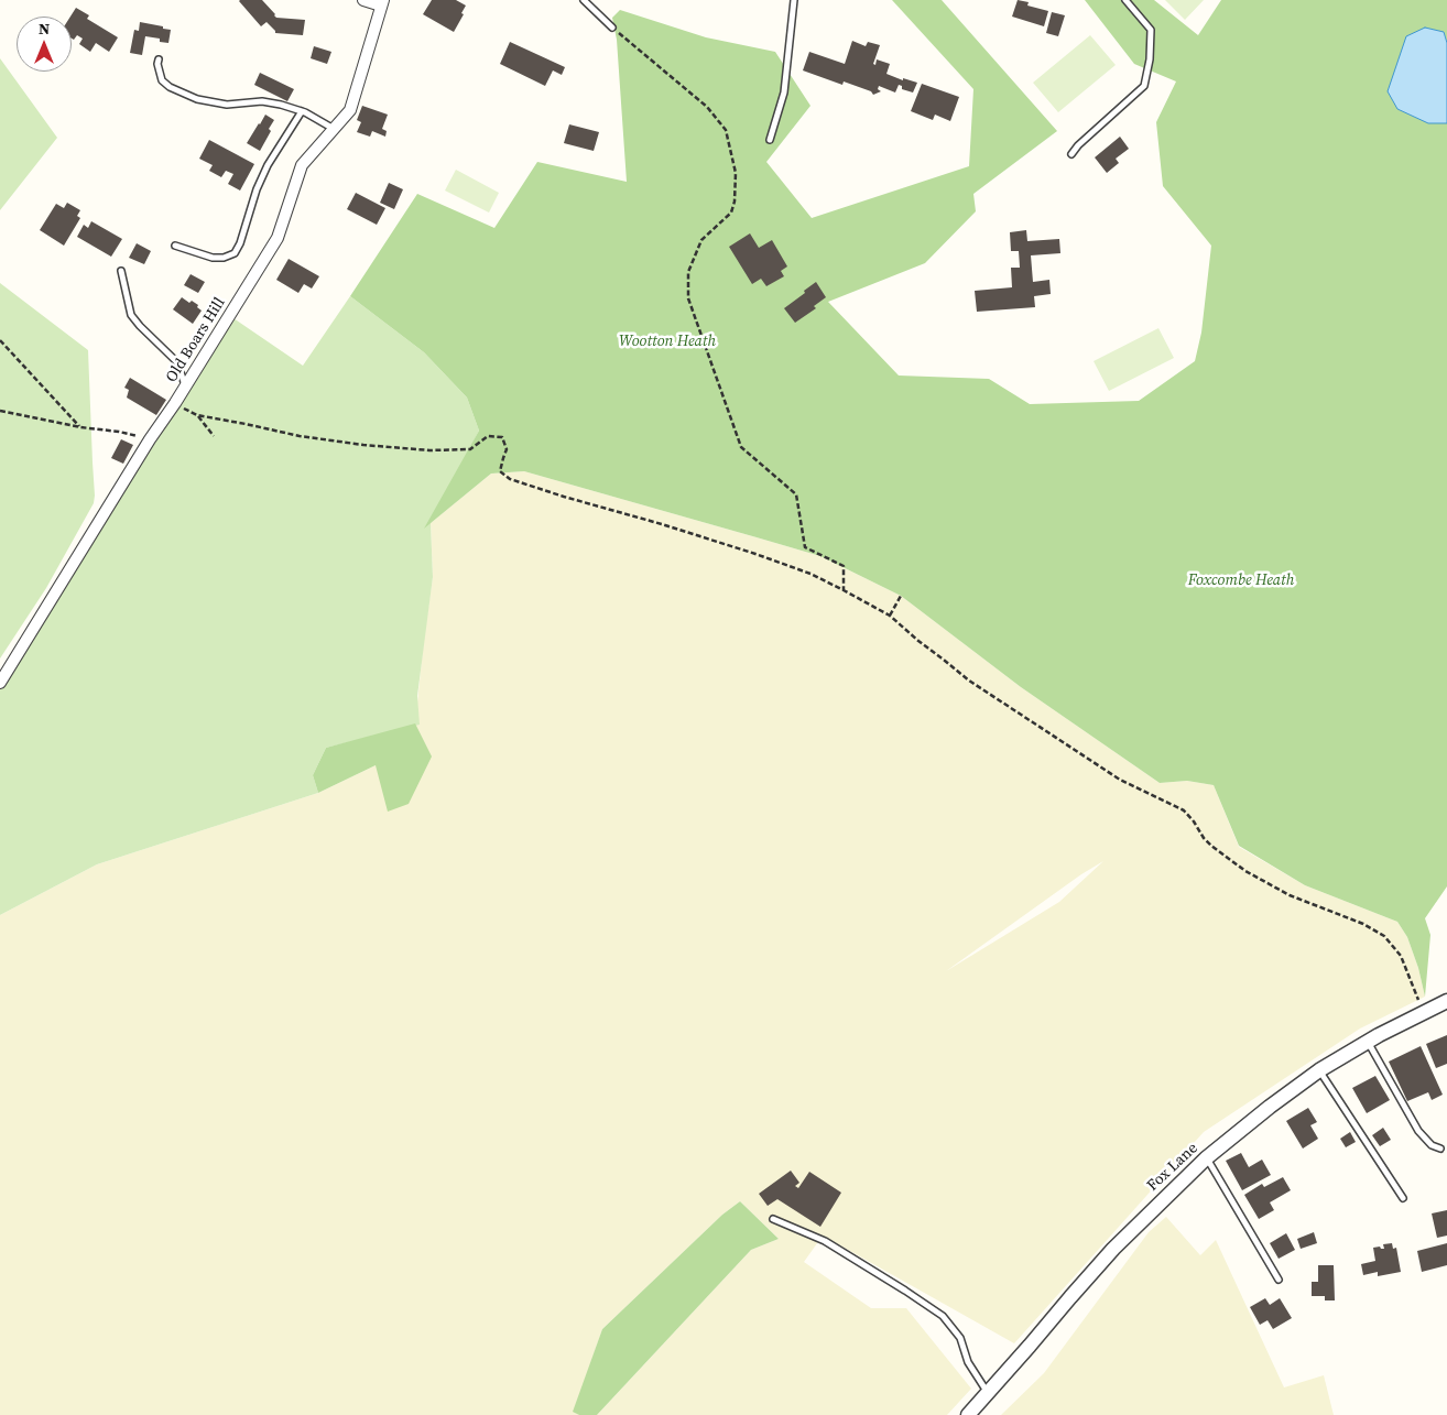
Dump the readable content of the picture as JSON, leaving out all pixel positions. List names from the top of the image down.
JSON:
{
  "streets": {
    "street": ["Old Boars Hill", "Fox Lane"]
  },
  "parks": ["Wootton Heath", "Foxcombe Heath"],
  "north": "top"
}
